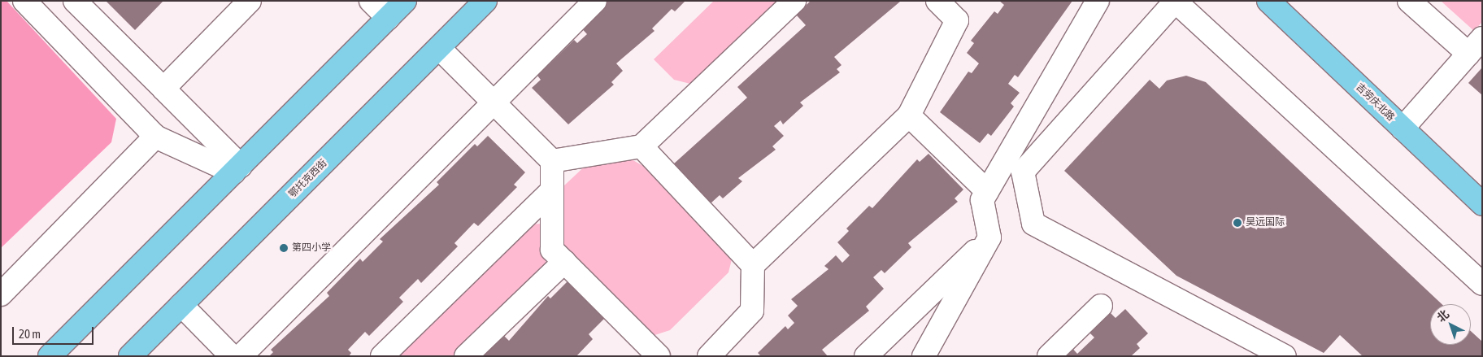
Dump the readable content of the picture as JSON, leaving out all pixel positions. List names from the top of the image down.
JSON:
{
  "streets": {
    "main road": ["吉劳庆北路", "鄂托克西街"]
  },
  "places": ["昊远国际", "第四小学"],
  "scale_bar": "20 m",
  "north": "top left"
}
